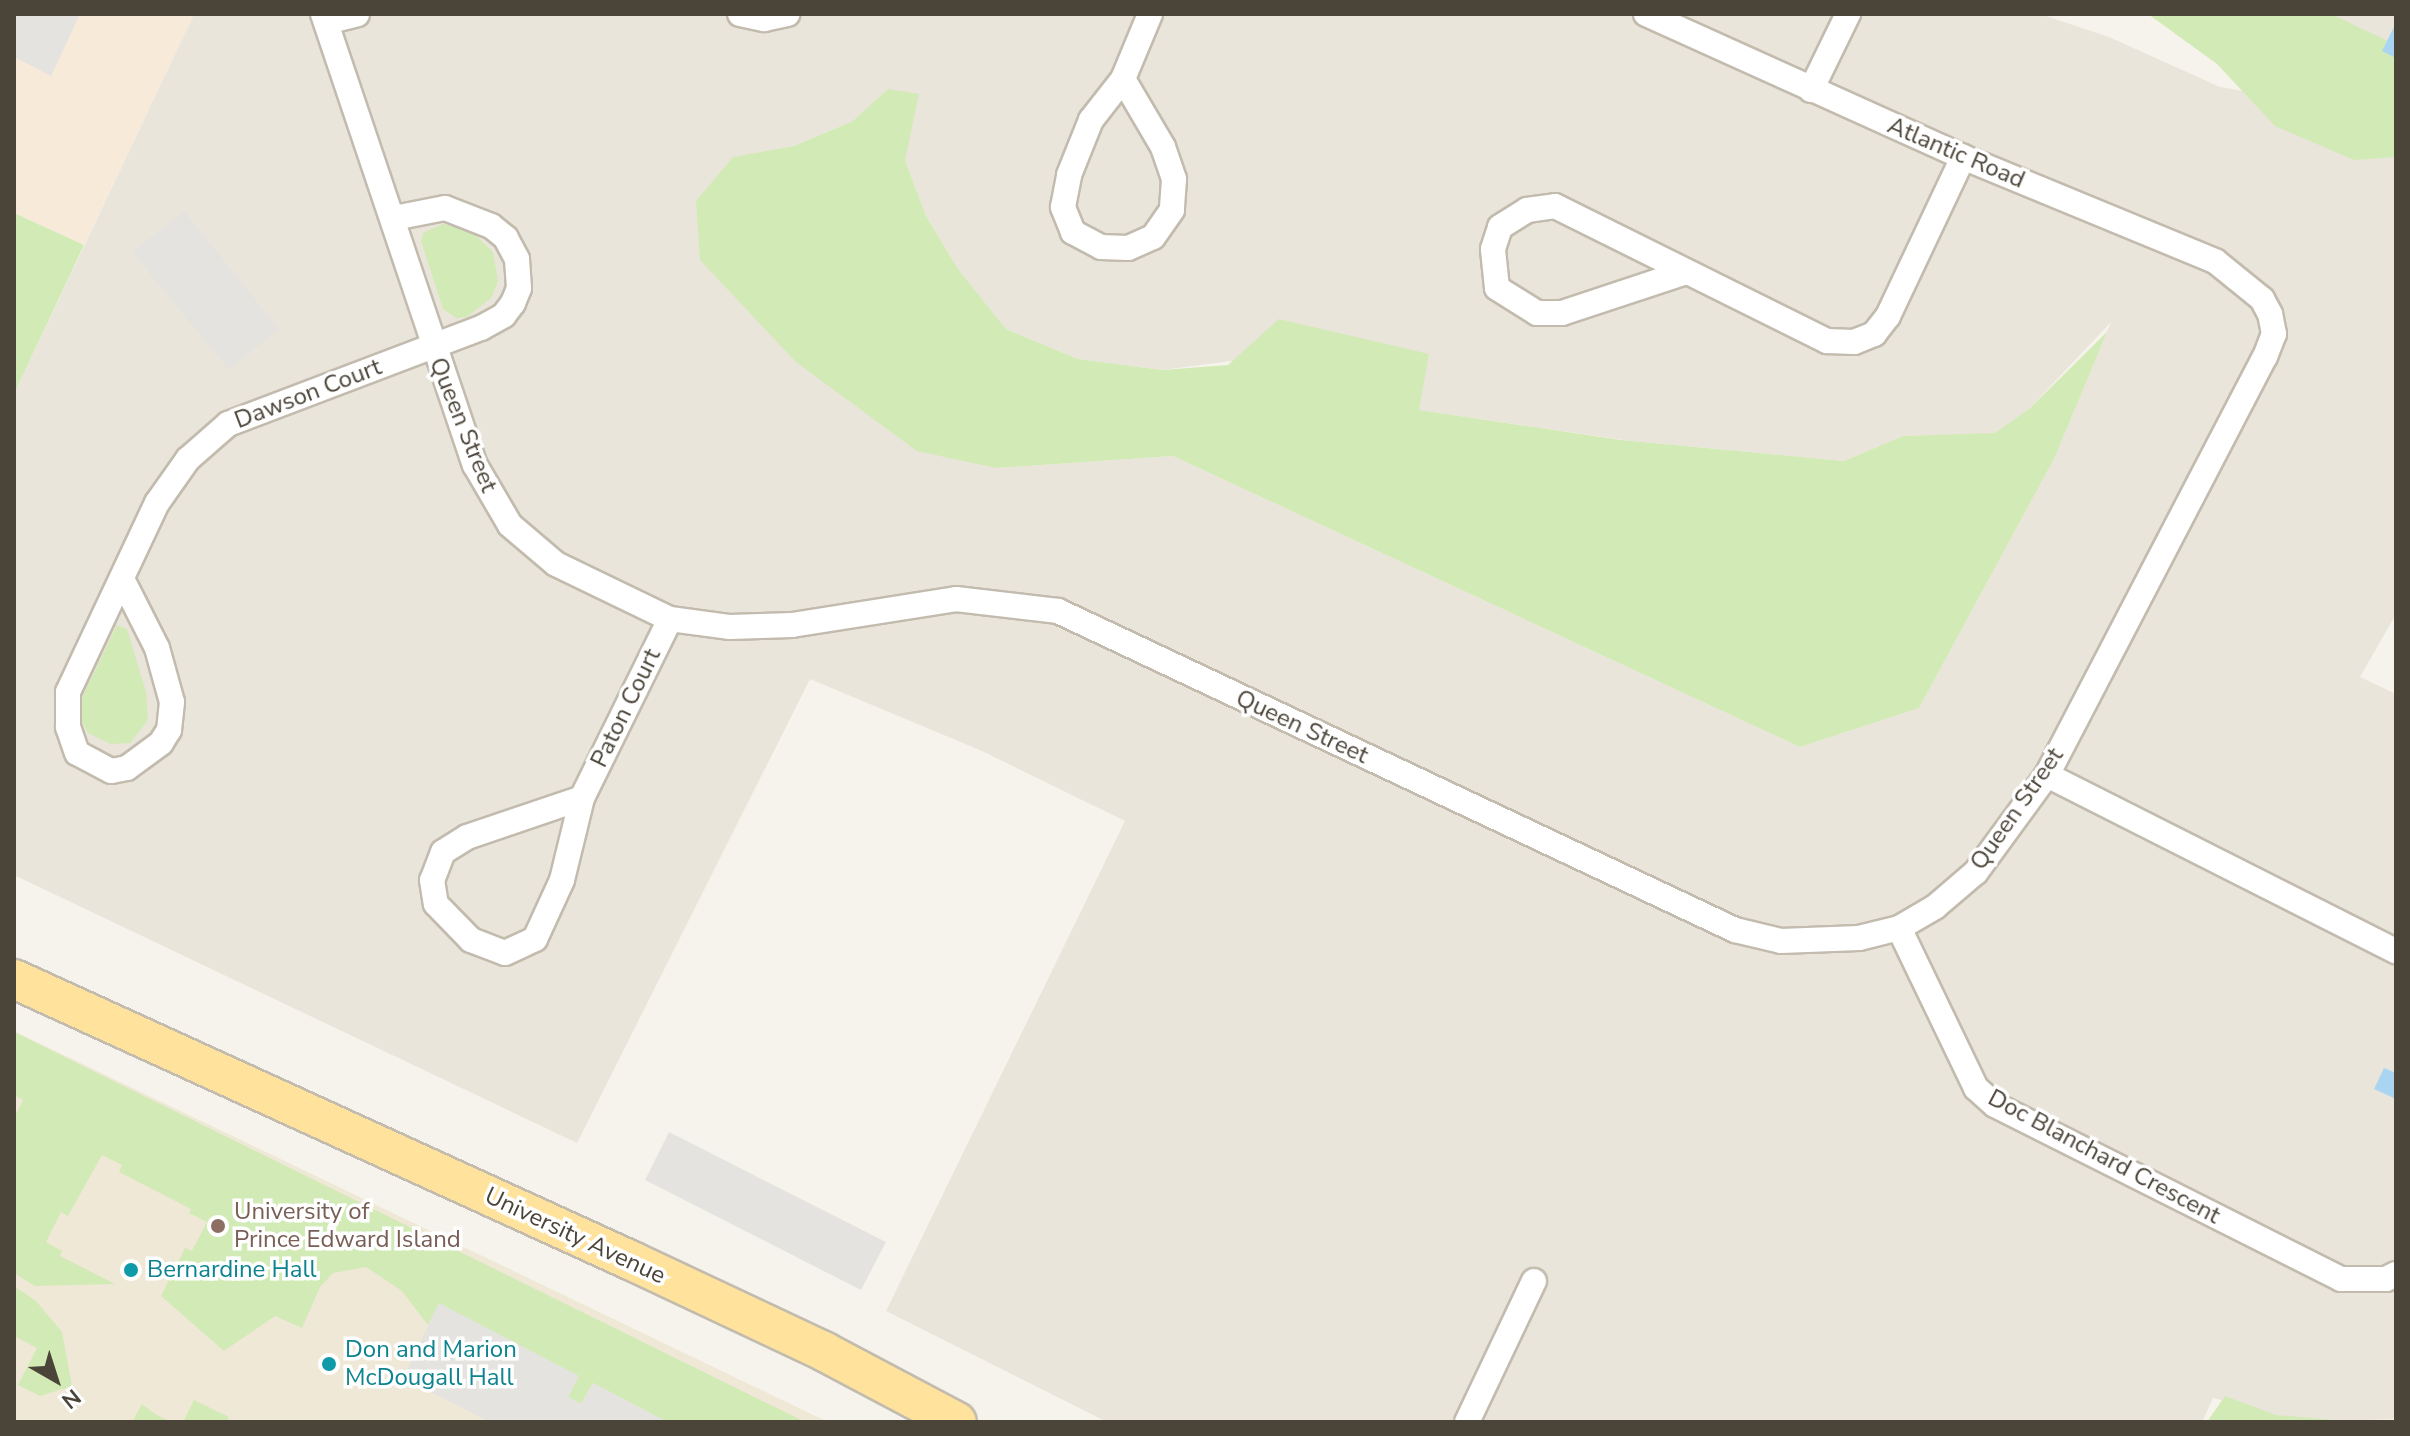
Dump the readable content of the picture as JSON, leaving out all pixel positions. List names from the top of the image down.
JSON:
{
  "streets": {
    "main road": ["University Avenue"],
    "street": [
      "Atlantic Road",
      "Dawson Court",
      "Queen Street",
      "Paton Court",
      "Doc Blanchard Crescent"
    ]
  },
  "crossings": [
    ["Atlantic Road", "Queen Street"],
    ["Dawson Court", "Queen Street"],
    ["Queen Street", "Paton Court"],
    ["Queen Street", "Doc Blanchard Crescent"]
  ],
  "places": ["University of Prince Edward Island", "Bernardine Hall", "Don and Marion McDougall Hall"],
  "north": "bottom right"
}
